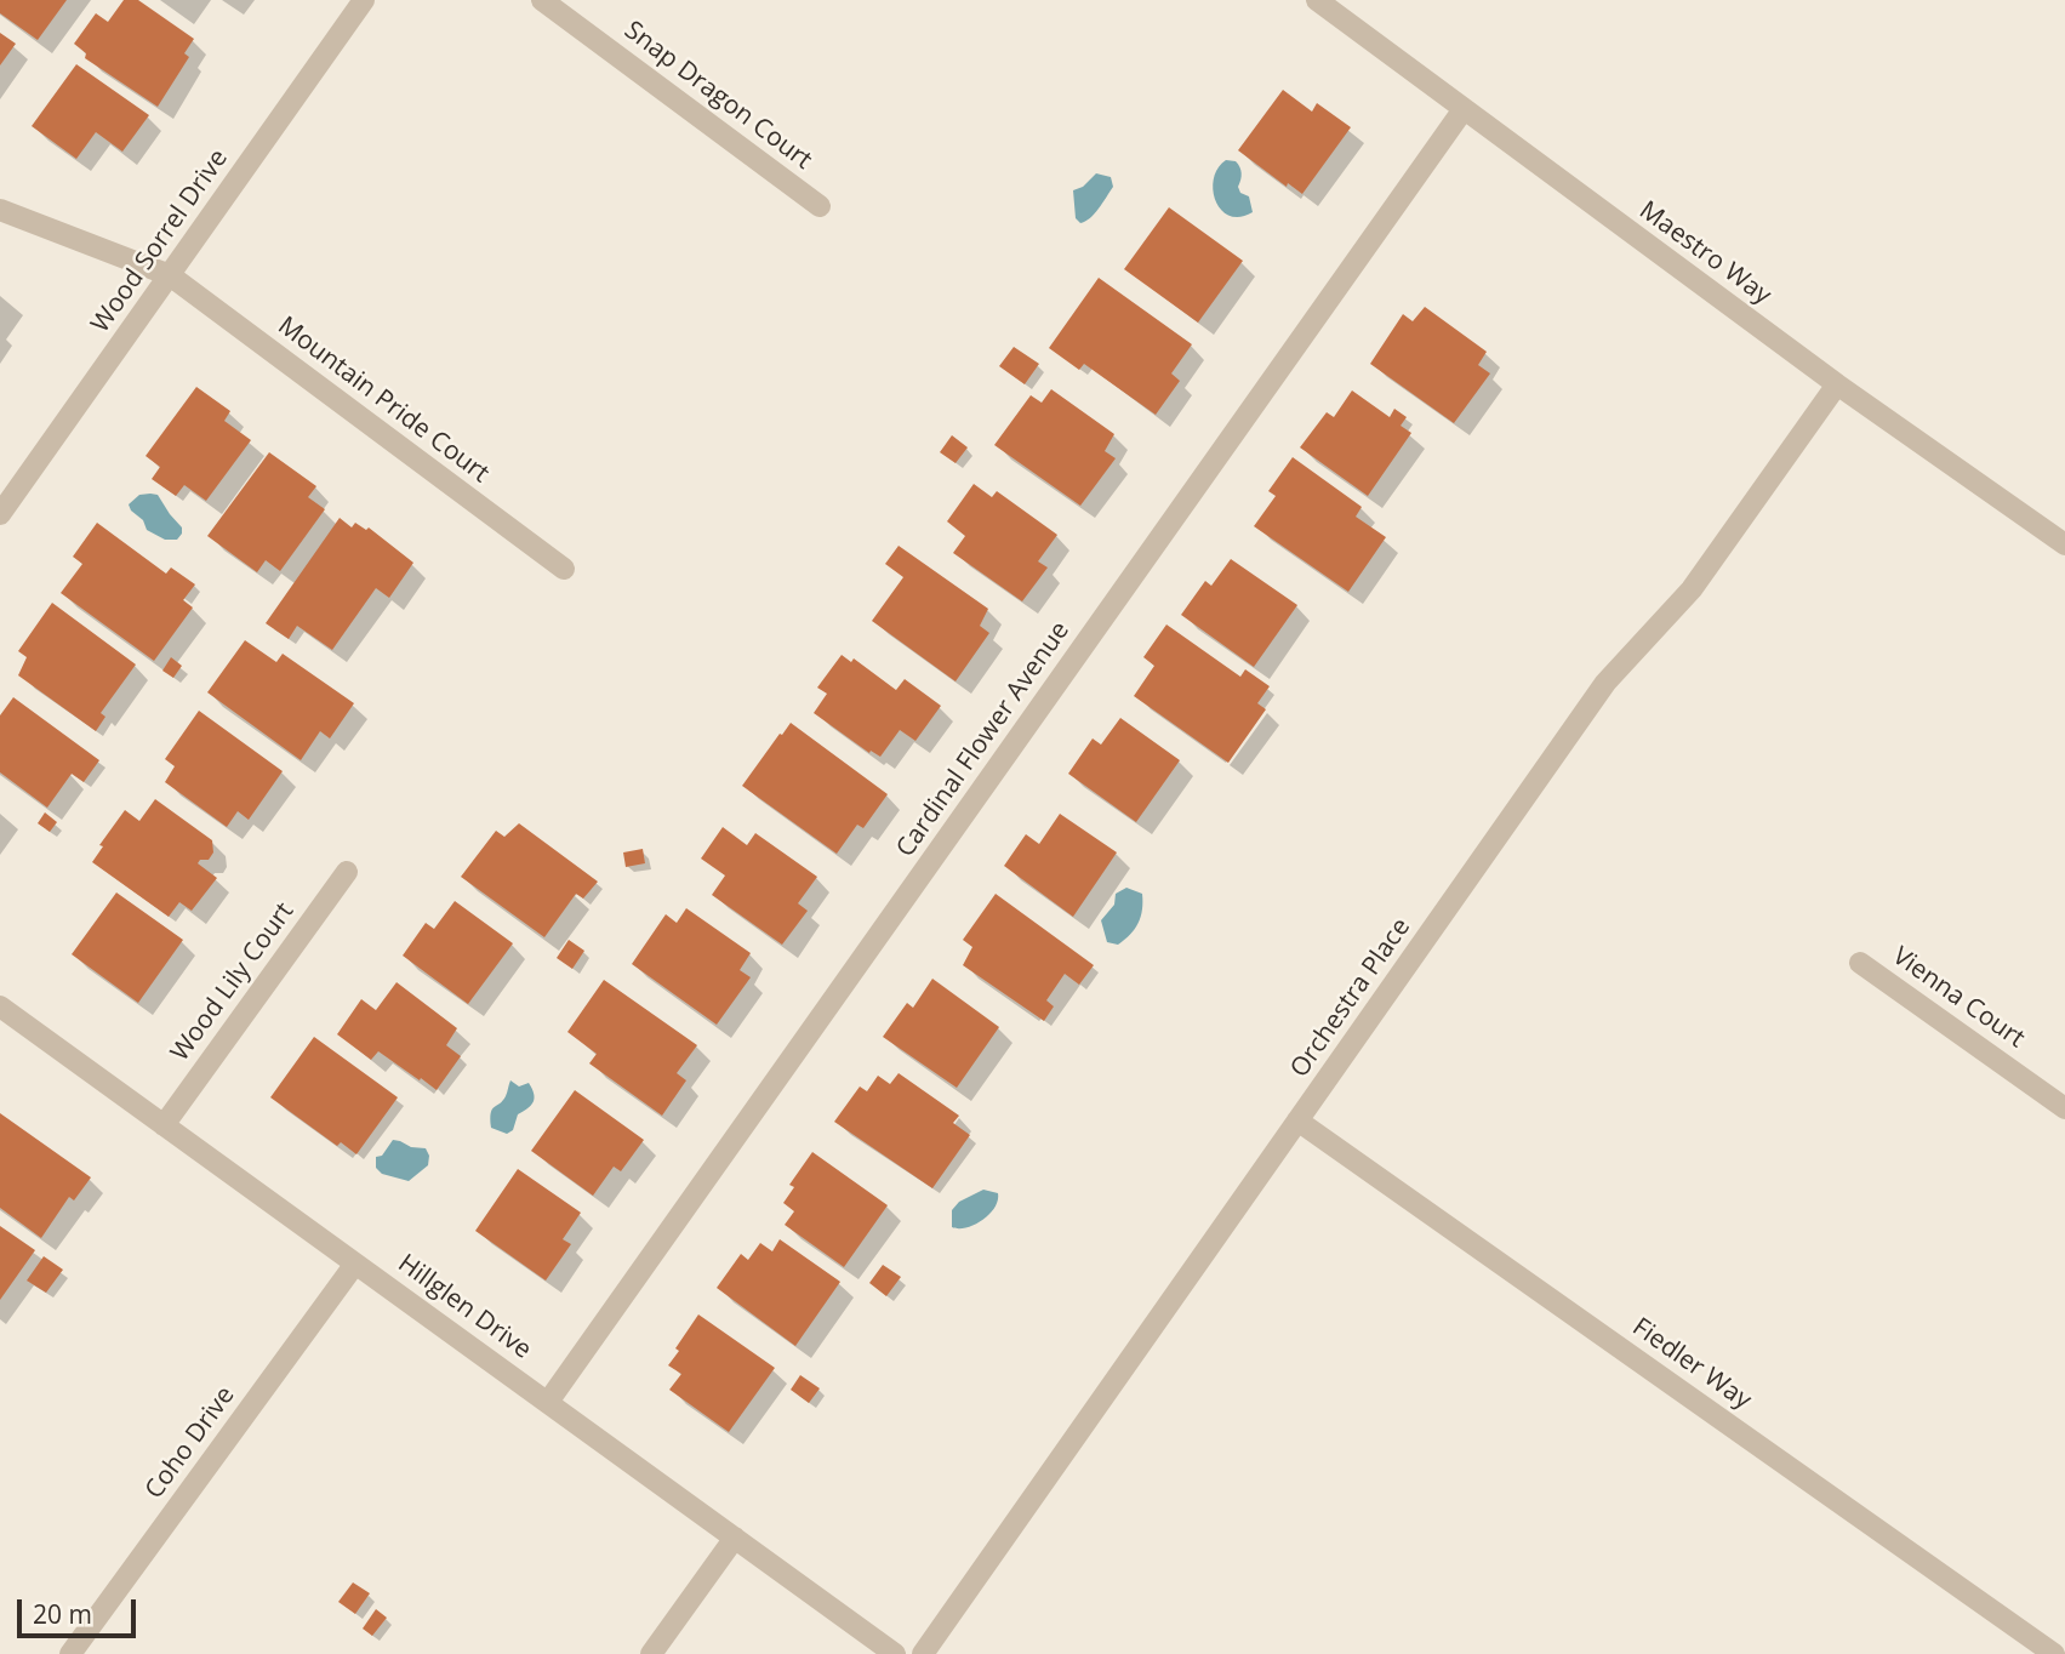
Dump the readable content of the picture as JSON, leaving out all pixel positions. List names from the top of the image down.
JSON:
{
  "streets": {
    "street": [
      "Snap Dragon Court",
      "Wood Sorrel Drive",
      "Maestro Way",
      "Mountain Pride Court",
      "Cardinal Flower Avenue",
      "Wood Lily Court",
      "Orchestra Place",
      "Vienna Court",
      "Hillglen Drive",
      "Fiedler Way",
      "Coho Drive"
    ]
  },
  "crossings": [
    ["Wood Sorrel Drive", "Mountain Pride Court"],
    ["Maestro Way", "Cardinal Flower Avenue"],
    ["Maestro Way", "Orchestra Place"],
    ["Cardinal Flower Avenue", "Hillglen Drive"],
    ["Wood Lily Court", "Hillglen Drive"],
    ["Orchestra Place", "Fiedler Way"],
    ["Hillglen Drive", "Coho Drive"]
  ],
  "scale_bar": "20 m"
}
